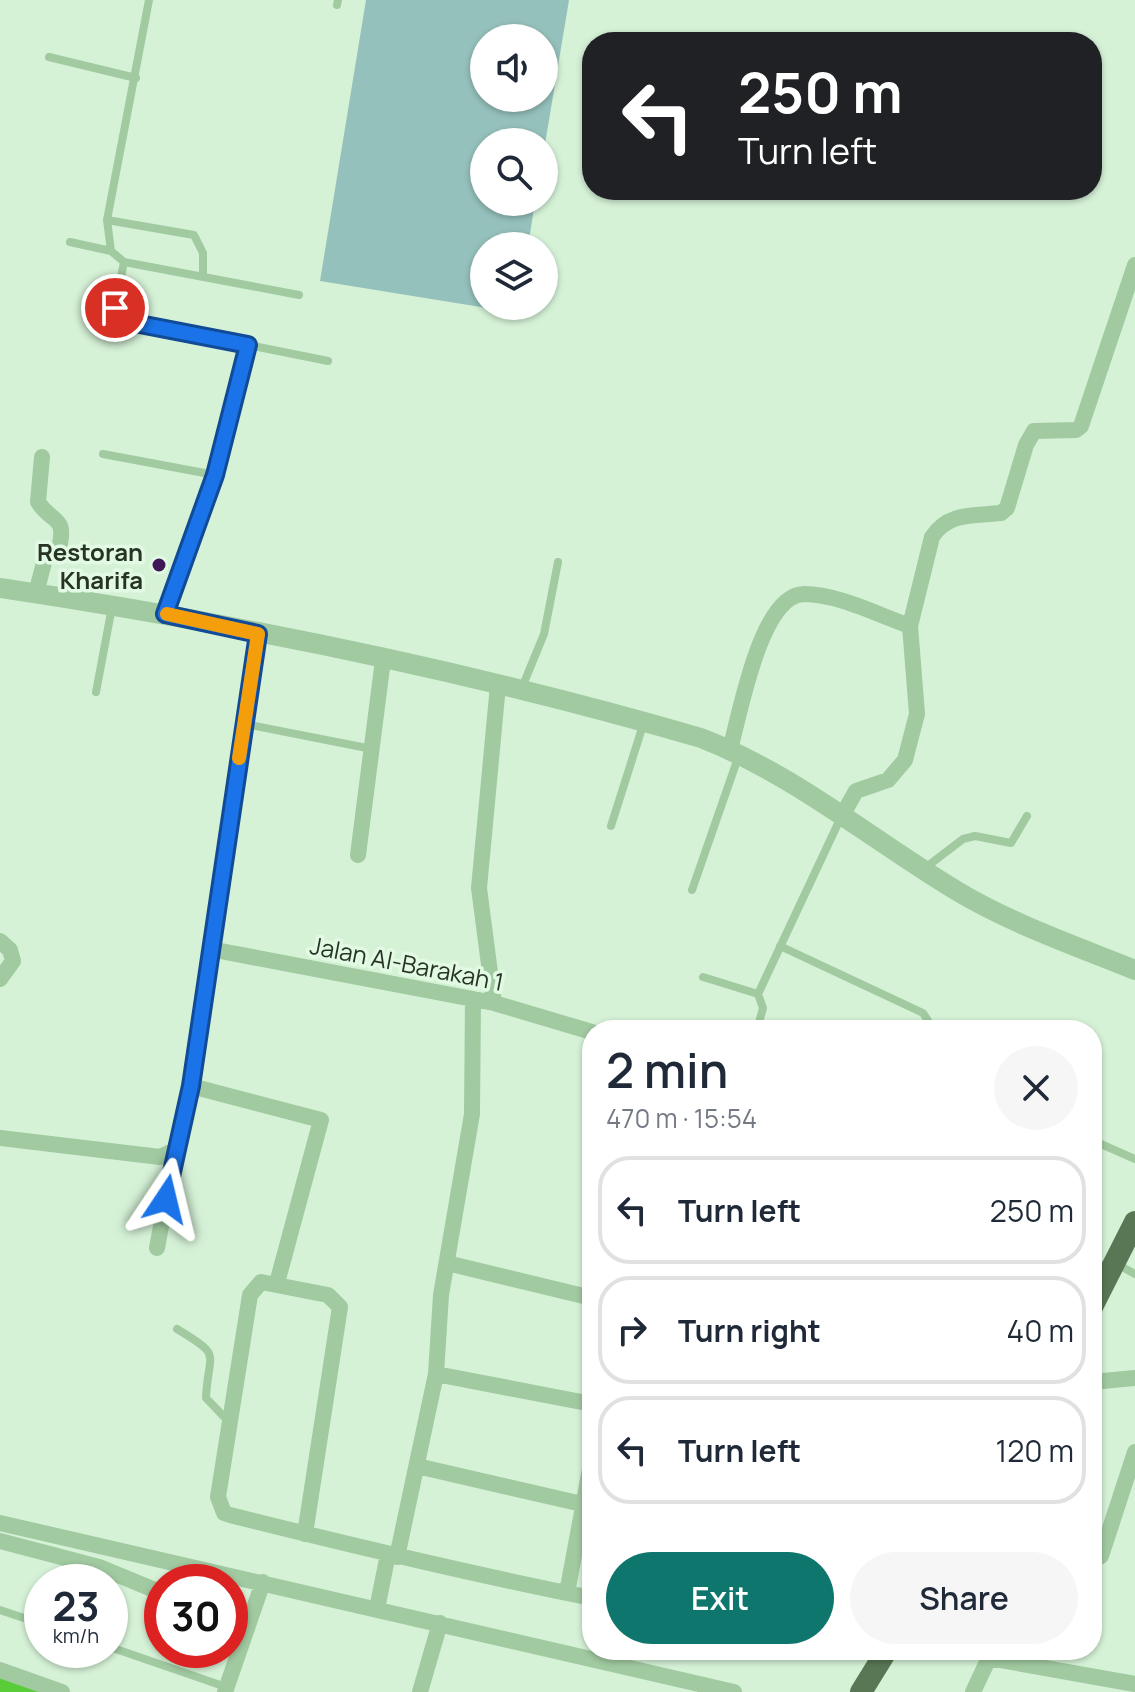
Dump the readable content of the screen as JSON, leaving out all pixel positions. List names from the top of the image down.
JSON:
{
  "streets": {
    "street": ["Jalan Al-Barakah 1"]
  },
  "places": ["Restoran Kharifa"],
  "page": {
    "turn": ["250 m", "Turn left"],
    "heading": ["2 min", "470 m · 15:54"],
    "list": [
      {
        "name": "Turn left",
        "value": "250 m"
      },
      {
        "name": "Turn right",
        "value": "40 m"
      },
      {
        "name": "Turn left",
        "value": "120 m"
      }
    ],
    "buttons": ["Exit", "Share"],
    "speed": "23 km/h",
    "limit": "30"
  }
}
